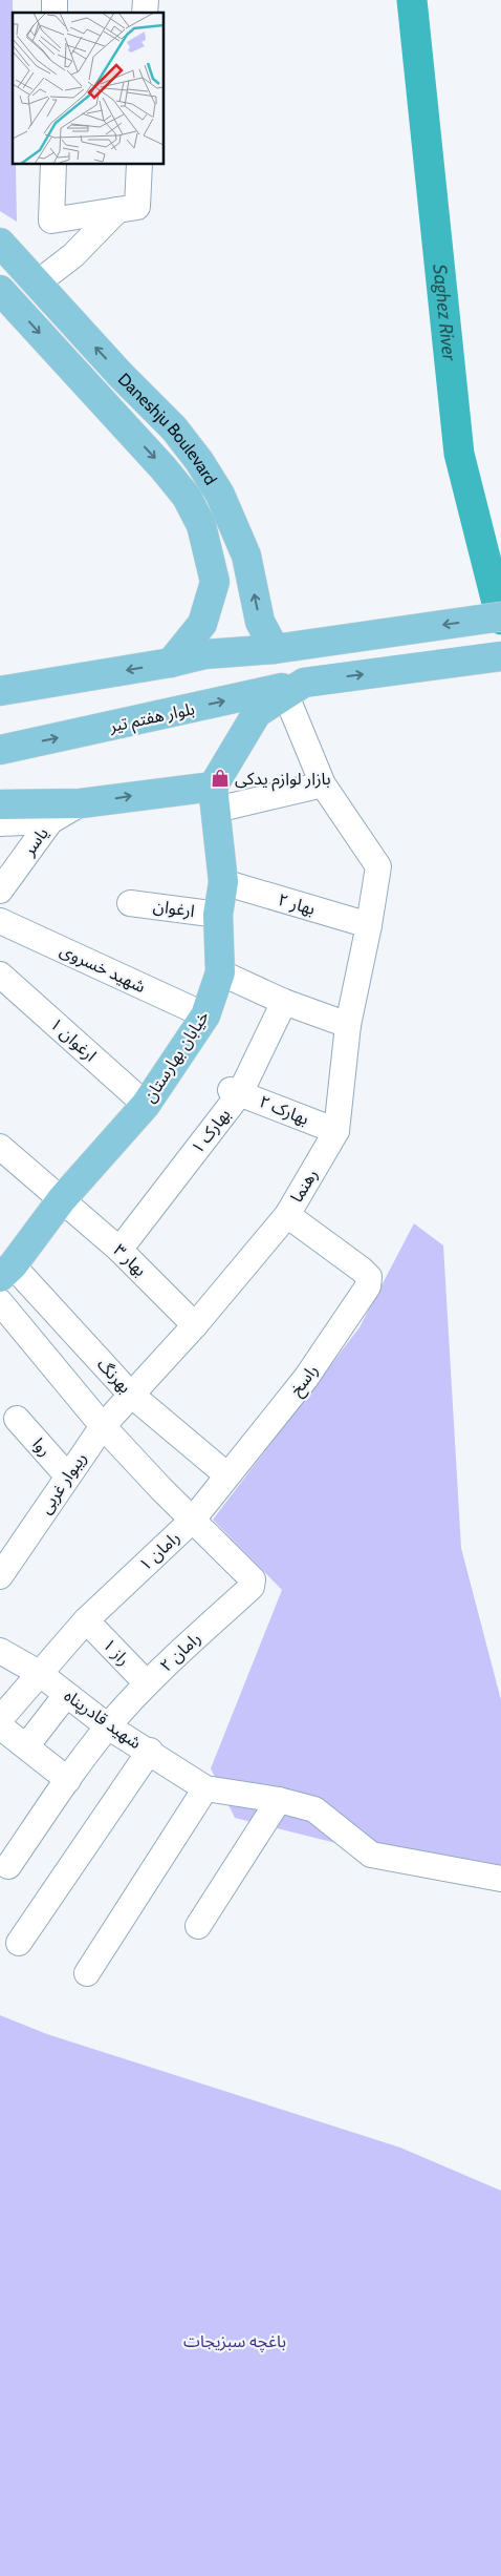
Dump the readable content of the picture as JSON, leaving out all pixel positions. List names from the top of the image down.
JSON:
{
  "streets": {
    "main road": ["Daneshju Boulevard", "بلوار هفتم تیر", "خیابان بهارستان"],
    "street": [
      "یاسر",
      "بهار ۲",
      "ارغوان",
      "شهید خسروی",
      "ارغوان ۱",
      "بهارک ۲",
      "بهارک ۱",
      "رهنما",
      "بهار ۳",
      "بهرنگ",
      "راسخ",
      "روا",
      "ریبوار غربی",
      "رامان ۱",
      "راز ۱",
      "رامان ۲",
      "شهید قادرپناه"
    ]
  },
  "crossings": [
    ["بلوار هفتم تیر", "رهنما"],
    ["بهار ۲", "خیابان بهارستان"],
    ["بهار ۲", "رهنما"],
    ["ارغوان", "خیابان بهارستان"],
    ["شهید خسروی", "خیابان بهارستان"],
    ["ارغوان ۱", "خیابان بهارستان"],
    ["خیابان بهارستان", "بهار ۳"],
    ["خیابان بهارستان", "بهرنگ"],
    ["بهارک ۲", "بهارک ۱"],
    ["بهارک ۲", "رهنما"],
    ["بهارک ۱", "بهار ۳"],
    ["رهنما", "بهار ۳"],
    ["رهنما", "بهرنگ"],
    ["رهنما", "راسخ"],
    ["رهنما", "ریبوار غربی"],
    ["بهرنگ", "راسخ"],
    ["بهرنگ", "ریبوار غربی"],
    ["بهرنگ", "رامان ۱"],
    ["راسخ", "رامان ۱"],
    ["روا", "ریبوار غربی"],
    ["رامان ۱", "راز ۱"],
    ["رامان ۱", "رامان ۲"],
    ["رامان ۱", "شهید قادرپناه"],
    ["راز ۱", "رامان ۲"],
    ["رامان ۲", "شهید قادرپناه"]
  ],
  "water": ["Saghez River"],
  "parks": ["باغچه سبزیجات"],
  "places": {
    "shop": ["بازار لوازم یدکی"]
  }
}
